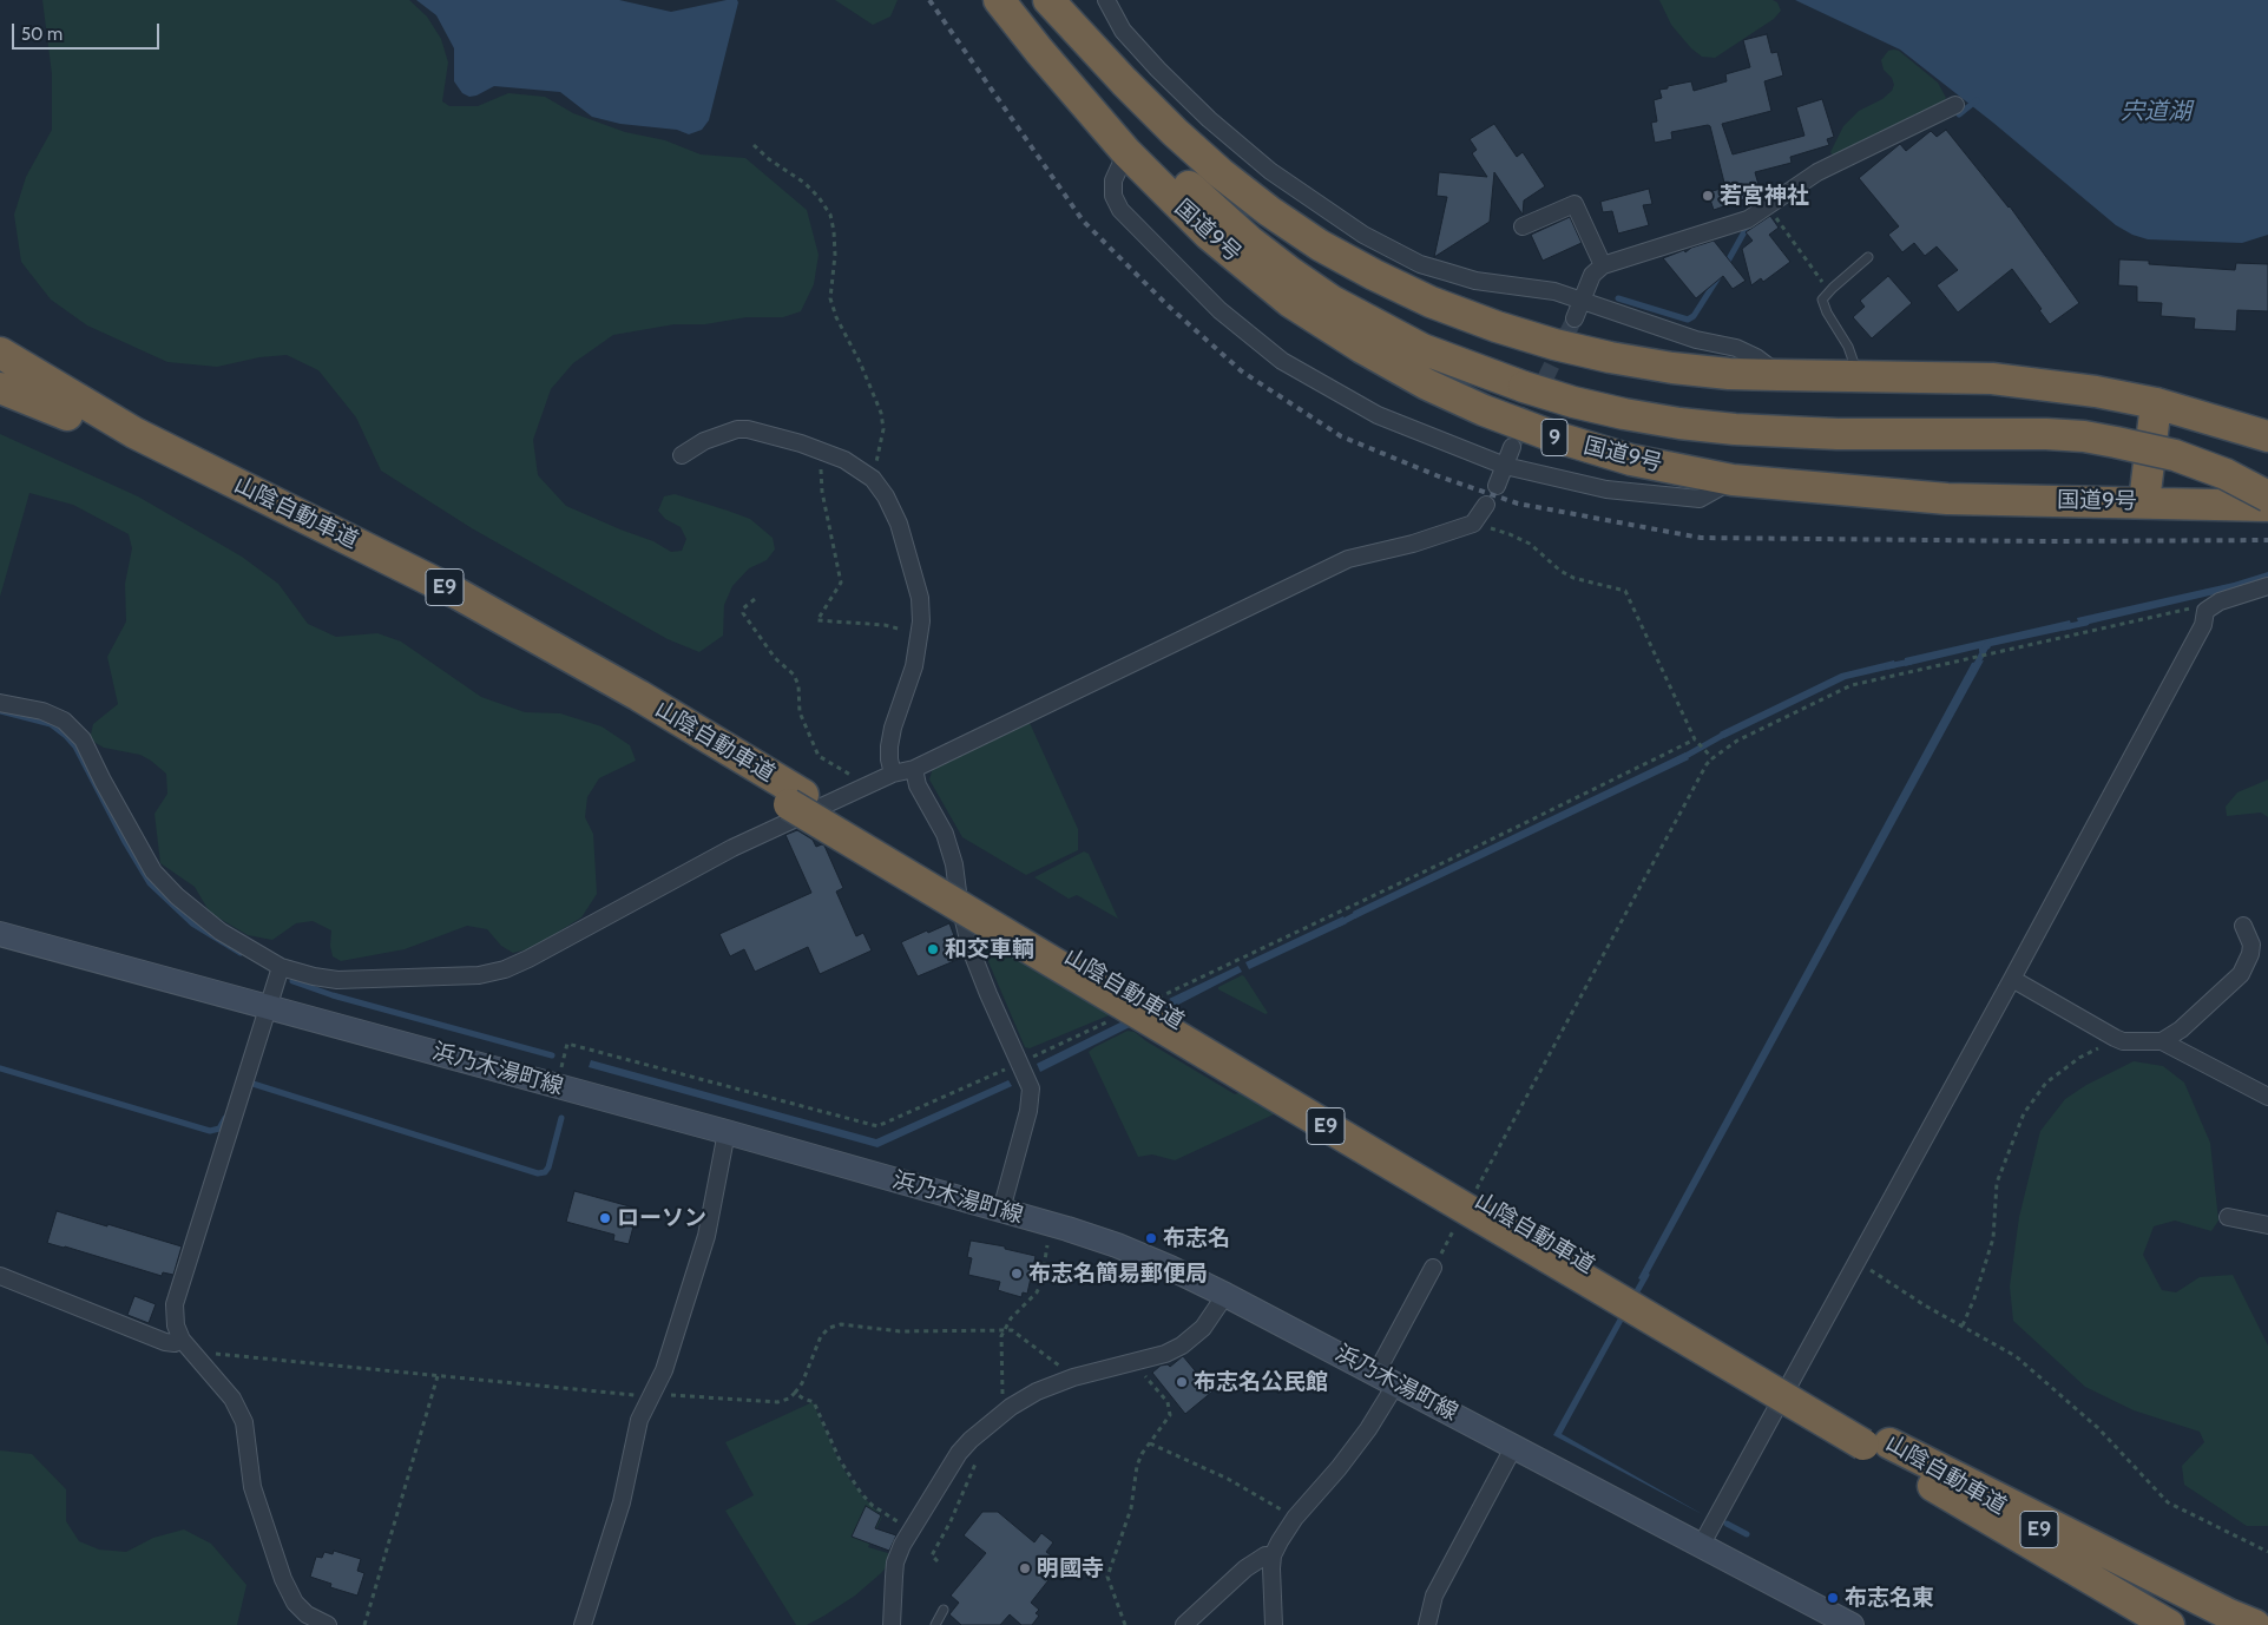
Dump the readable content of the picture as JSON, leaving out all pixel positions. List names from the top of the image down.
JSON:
{
  "streets": {
    "highway": [
      "国道9号",
      "9",
      "山陰自動車道",
      "E9"
    ],
    "main road": ["浜乃木湯町線"]
  },
  "crossings": [
    ["山陰自動車道", "E9"]
  ],
  "water": ["宍道湖"],
  "places": [
    "若宮神社",
    "和交車輌",
    "ローソン",
    "布志名",
    "布志名簡易郵便局",
    "布志名公民館",
    "明國寺",
    "布志名東"
  ],
  "scale_bar": "50 m"
}
